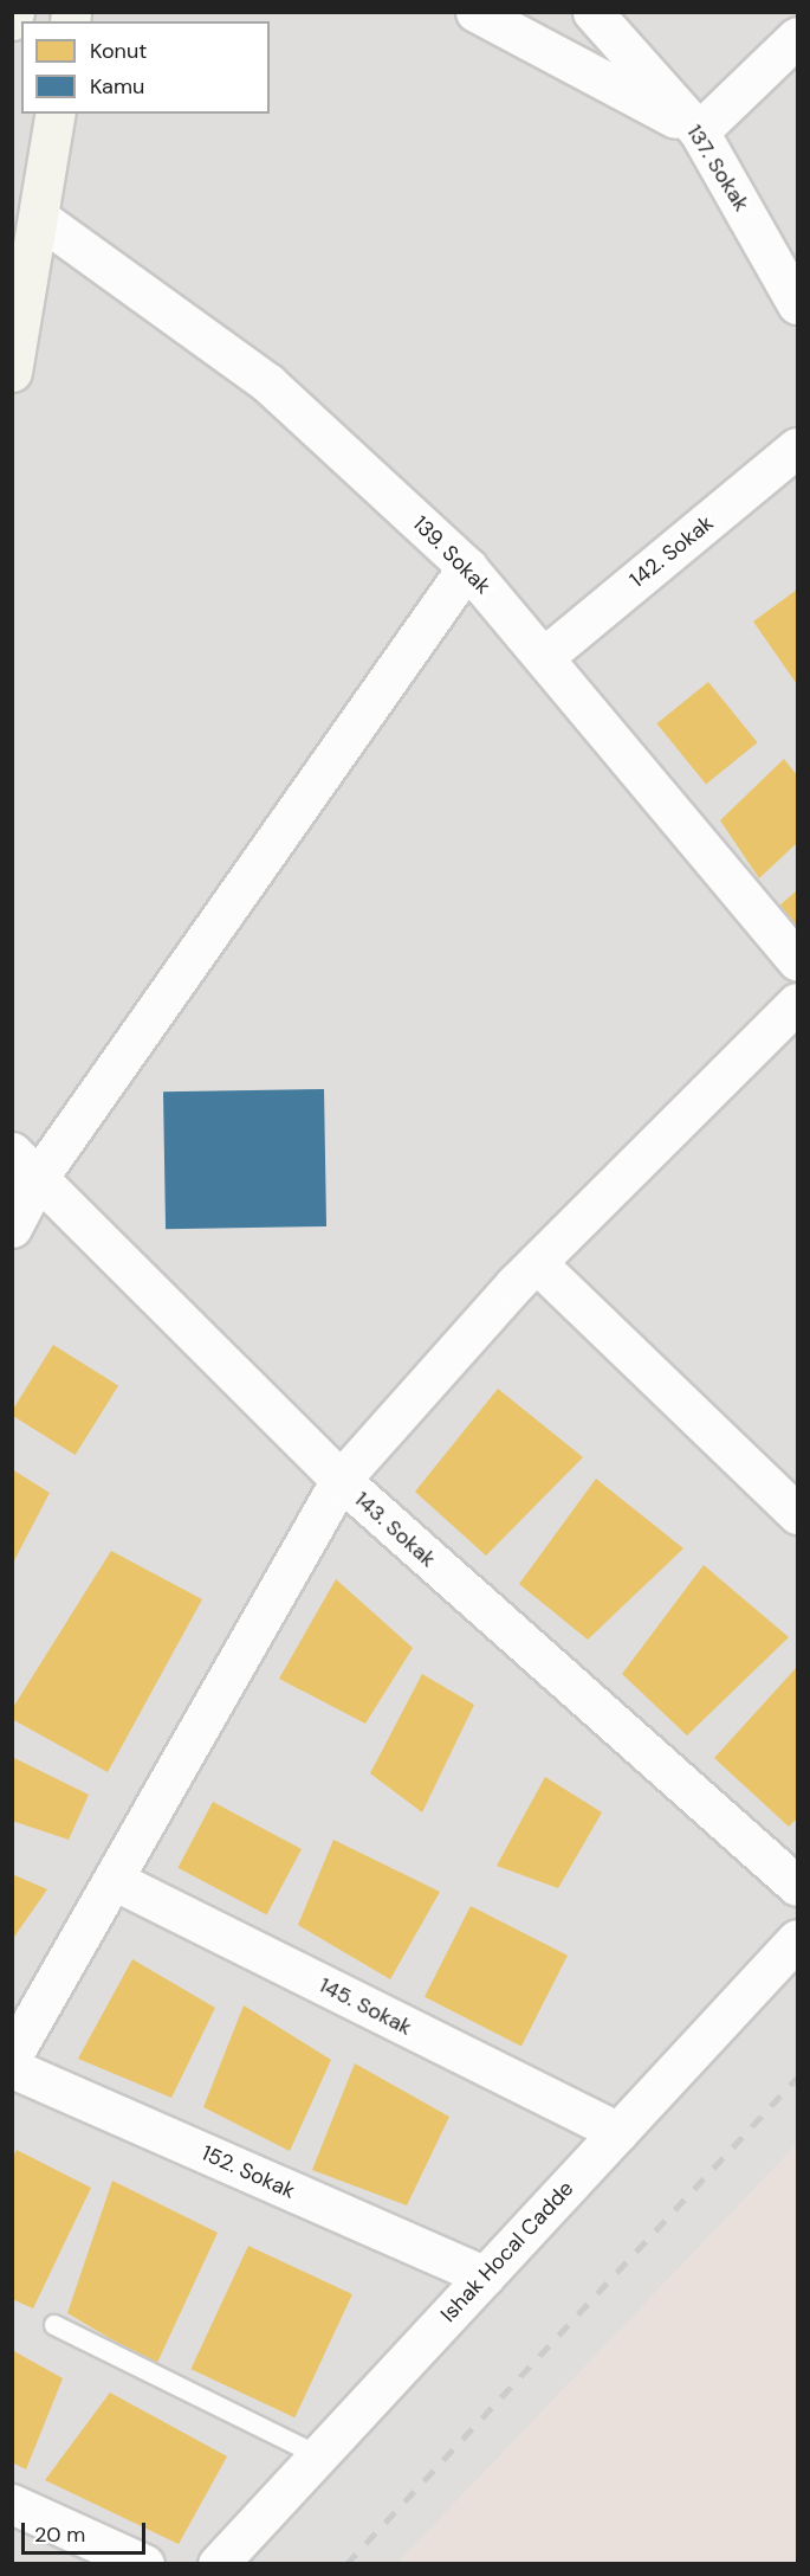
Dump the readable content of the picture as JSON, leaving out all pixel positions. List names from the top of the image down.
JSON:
{
  "streets": {
    "street": [
      "137. Sokak",
      "142. Sokak",
      "139. Sokak",
      "143. Sokak",
      "145. Sokak",
      "152. Sokak",
      "Ishak Hocal Cadde"
    ]
  },
  "crossings": [
    ["142. Sokak", "139. Sokak"],
    ["145. Sokak", "Ishak Hocal Cadde"],
    ["152. Sokak", "Ishak Hocal Cadde"]
  ],
  "legend": ["Konut", "Kamu"],
  "scale_bar": "20 m"
}
